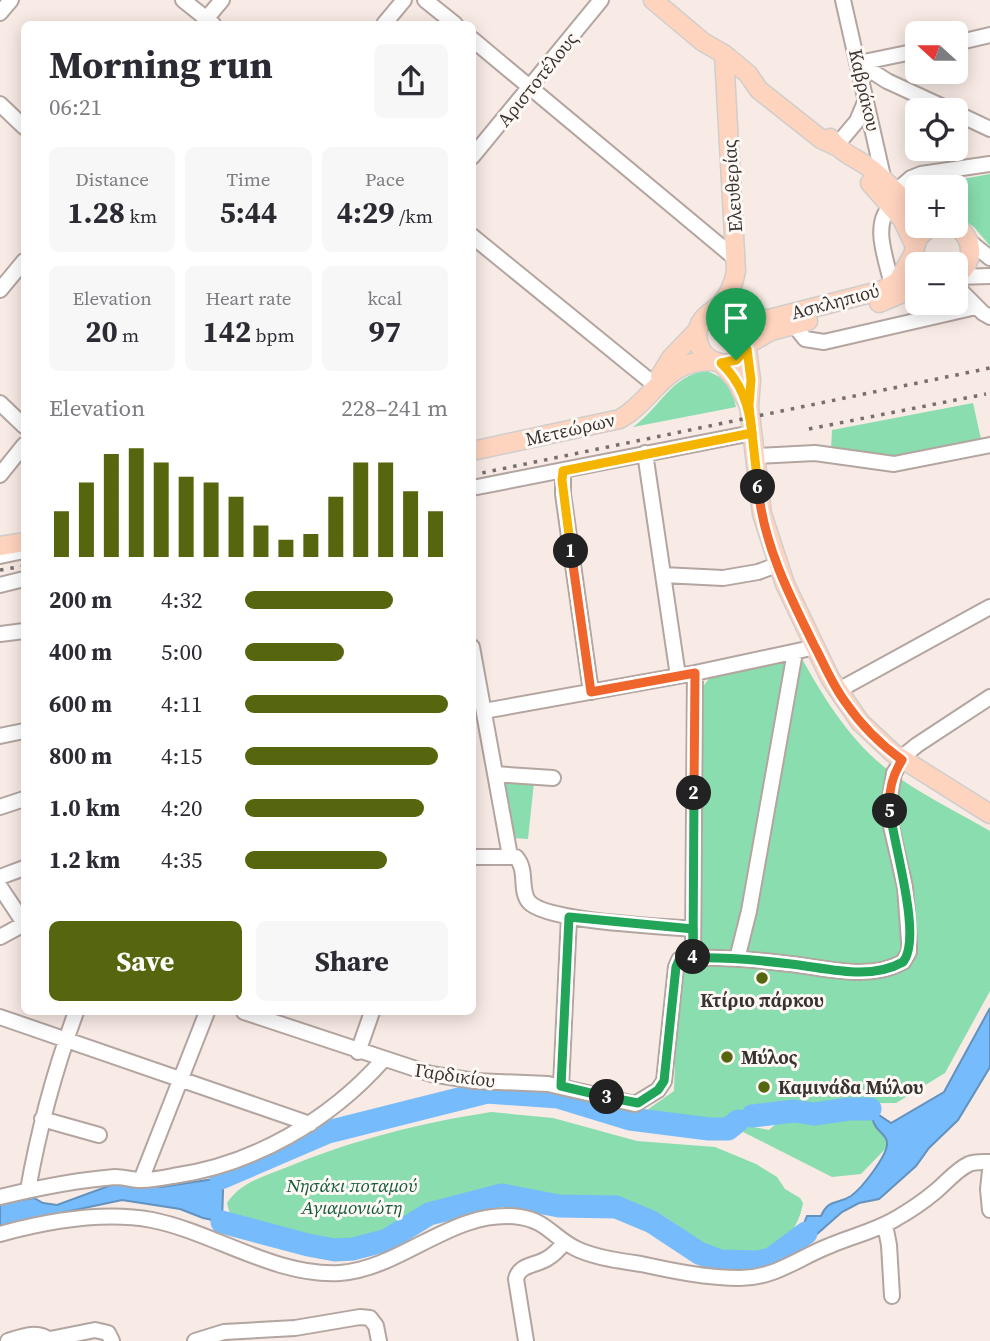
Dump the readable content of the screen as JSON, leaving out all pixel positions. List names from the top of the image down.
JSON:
{
  "streets": {
    "main road": ["Ελευθερίας", "Ασκληπιού", "Μετεώρων"],
    "street": ["Αριστοτέλους", "Καβράκου", "Γαρδικίου"]
  },
  "crossings": [
    ["Ελευθερίας", "Ασκληπιού"],
    ["Ελευθερίας", "Μετεώρων"],
    ["Ασκληπιού", "Μετεώρων"]
  ],
  "parks": ["Νησάκι ποταμού Αγιαμονιώτη"],
  "places": ["Κτίριο πάρκου", "Μύλος", "Καμινάδα Μύλου"],
  "north": "left",
  "page": {
    "map_buttons": ["+", "−"],
    "heading": ["Morning run", "06:21"],
    "stats": [
      ["Distance", "1.28 km"],
      ["Time", "5:44"],
      ["Pace", "4:29 /km"],
      ["Elevation", "20 m"],
      ["Heart rate", "142 bpm"],
      ["kcal", "97"]
    ],
    "chart": ["Elevation", "228–241 m"],
    "pins": [
      "6",
      "1",
      "2",
      "5",
      "4",
      "3"
    ],
    "list": [
      {
        "name": "200 m",
        "note": "4:32"
      },
      {
        "name": "400 m",
        "note": "5:00"
      },
      {
        "name": "600 m",
        "note": "4:11"
      },
      {
        "name": "800 m",
        "note": "4:15"
      },
      {
        "name": "1.0 km",
        "note": "4:20"
      },
      {
        "name": "1.2 km",
        "note": "4:35"
      }
    ],
    "buttons": ["Save", "Share"]
  }
}
